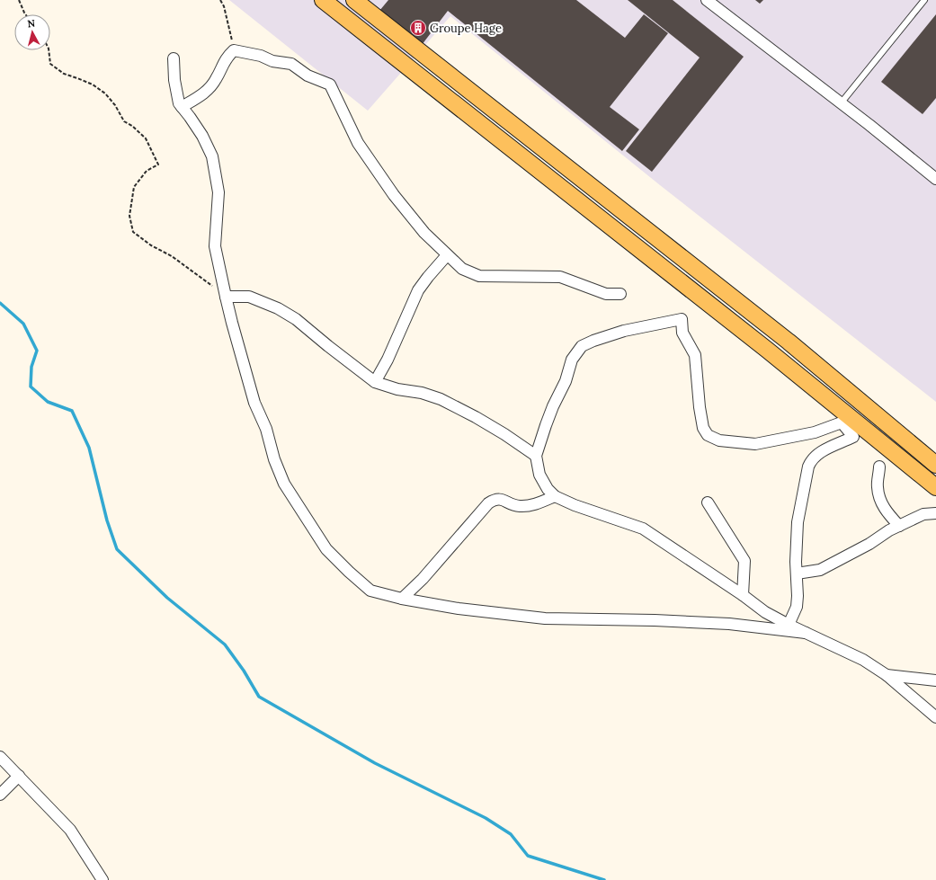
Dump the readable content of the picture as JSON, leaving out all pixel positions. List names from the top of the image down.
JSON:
{
  "places": {
    "building": ["Groupe Hage"]
  },
  "north": "top"
}
